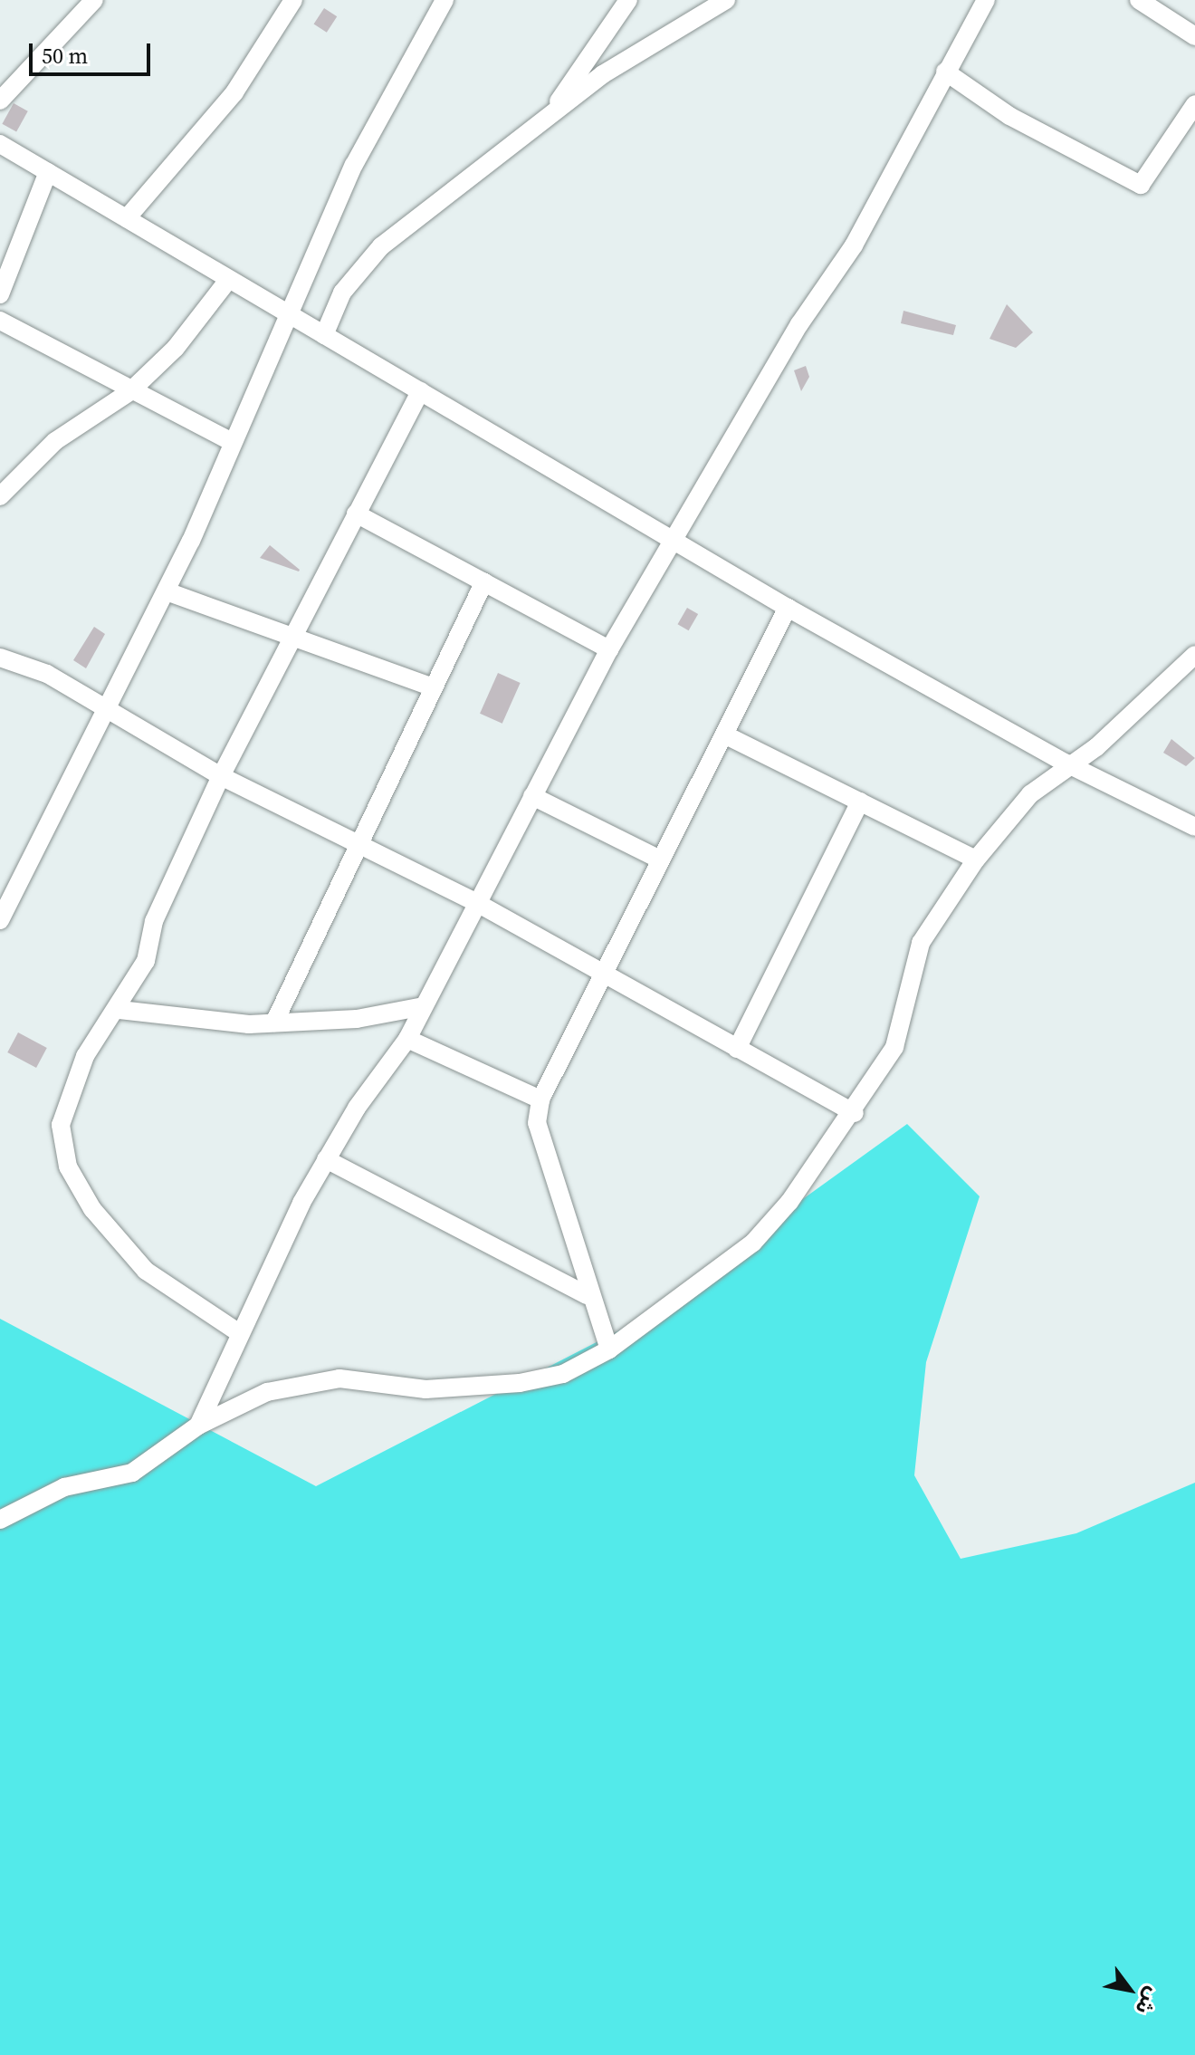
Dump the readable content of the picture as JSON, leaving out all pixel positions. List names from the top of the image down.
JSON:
{
  "scale_bar": "50 m",
  "north": "bottom right"
}
